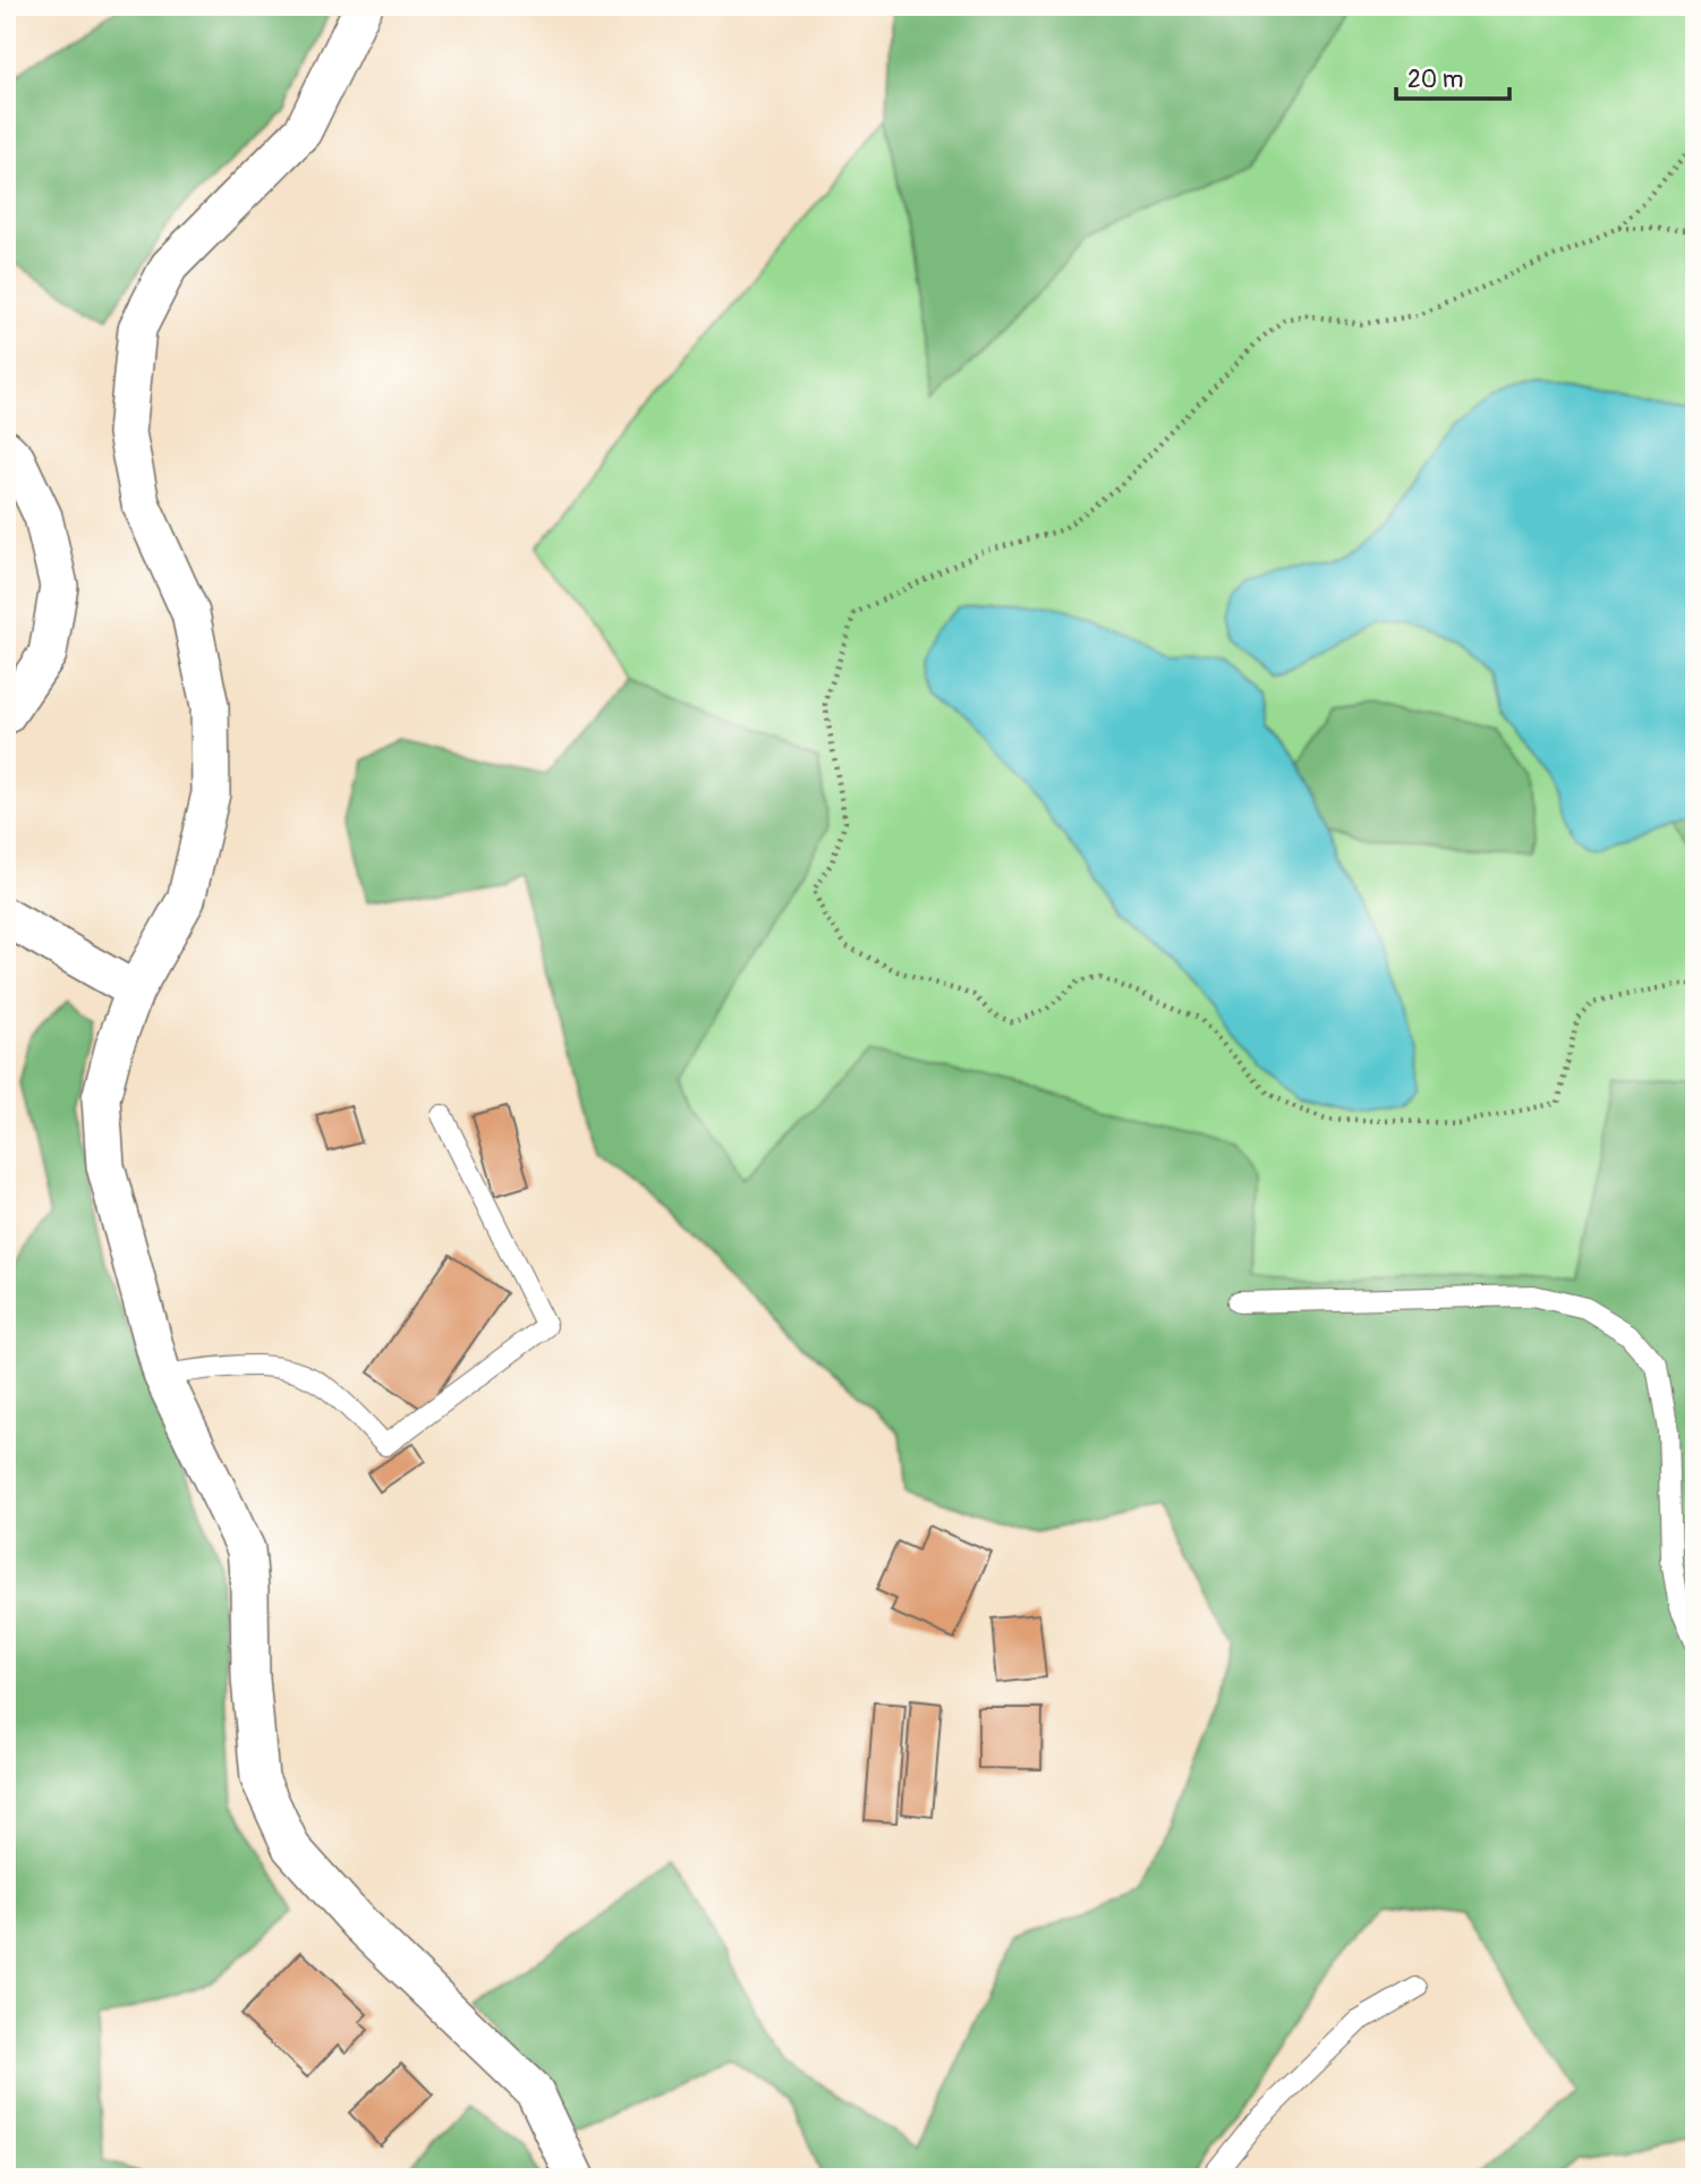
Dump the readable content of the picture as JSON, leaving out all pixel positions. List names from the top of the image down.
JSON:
{
  "scale_bar": "20 m"
}
